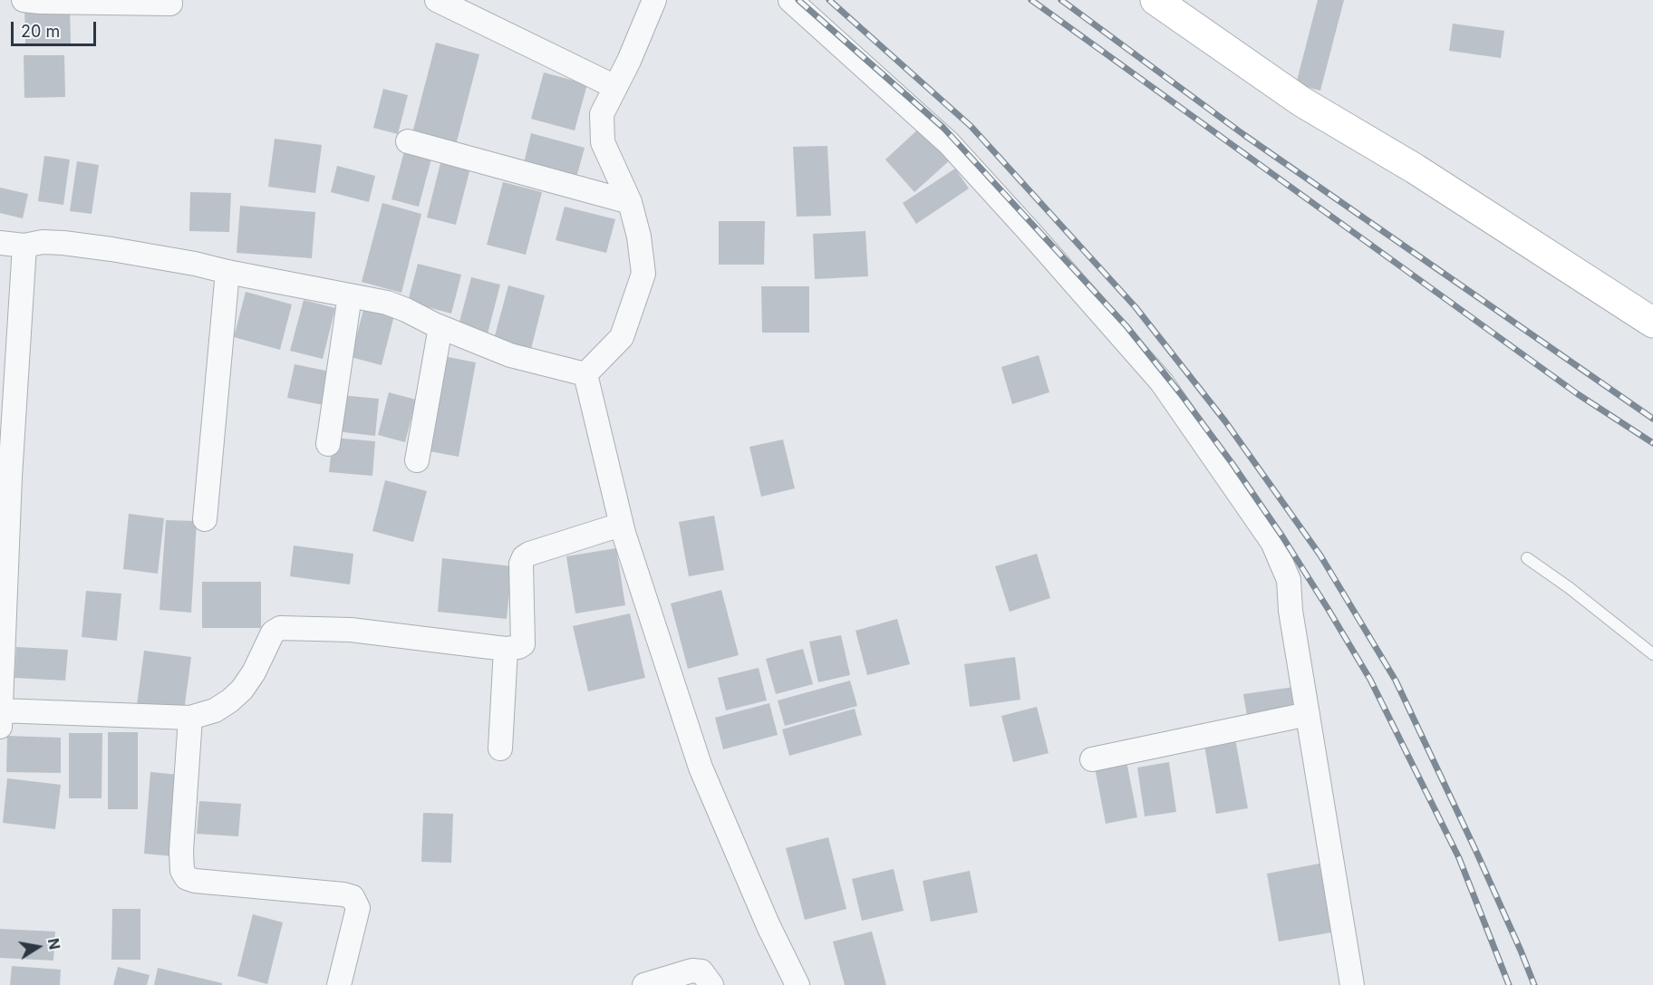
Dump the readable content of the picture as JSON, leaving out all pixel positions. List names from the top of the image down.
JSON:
{
  "scale_bar": "20 m",
  "north": "right"
}
